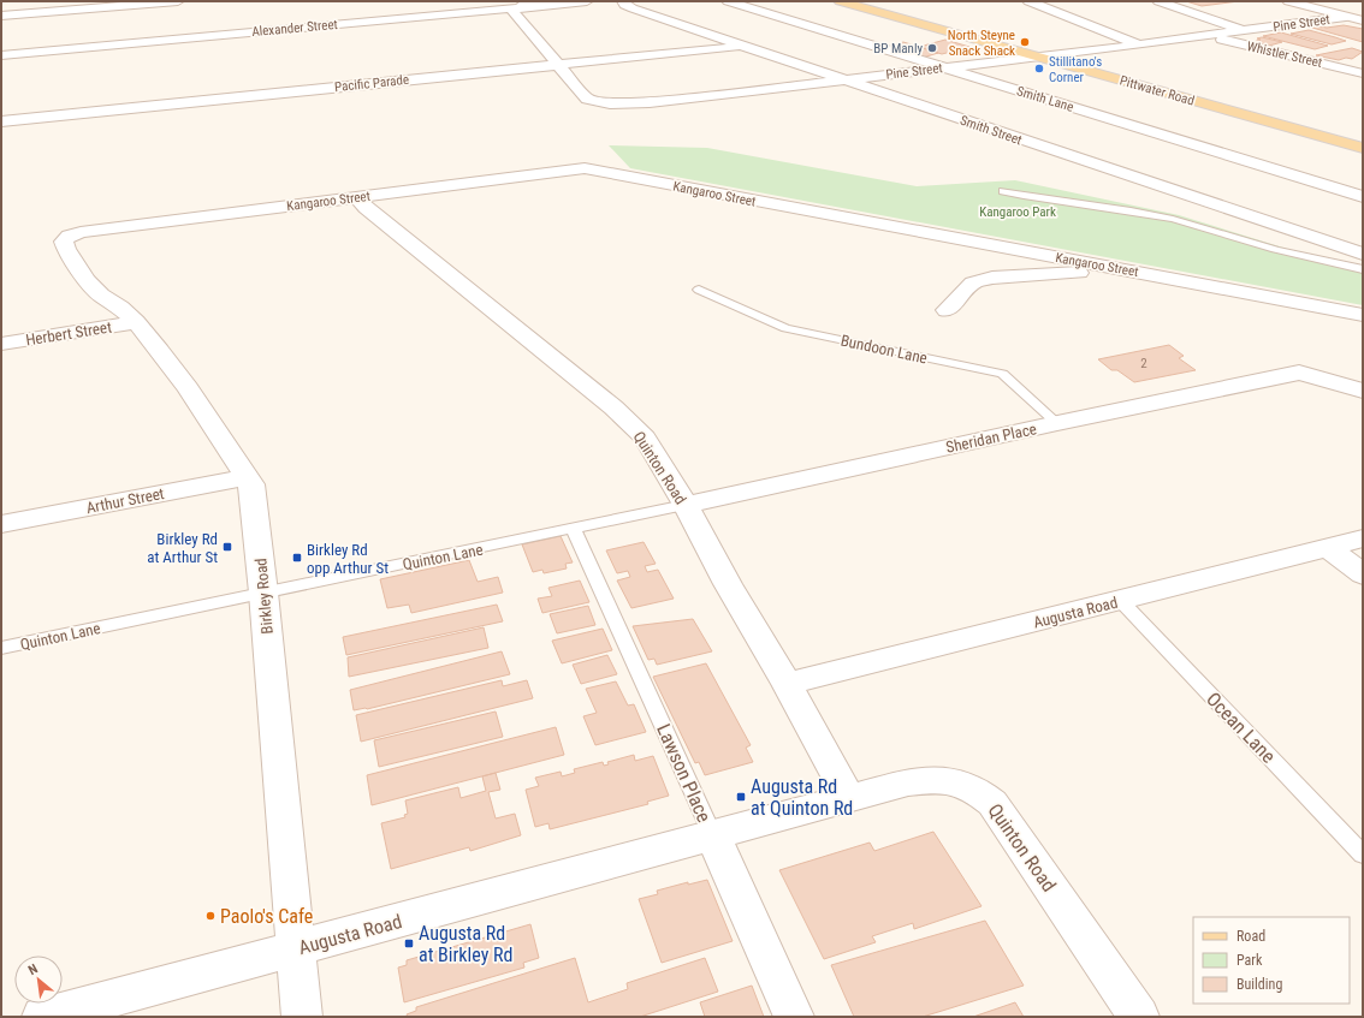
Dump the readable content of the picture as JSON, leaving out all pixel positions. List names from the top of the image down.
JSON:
{
  "streets": {
    "main road": ["Pittwater Road"],
    "street": [
      "Pine Street",
      "Alexander Street",
      "Whistler Street",
      "Pacific Parade",
      "Smith Lane",
      "Smith Street",
      "Kangaroo Street",
      "Herbert Street",
      "Sheridan Place",
      "Quinton Road",
      "Arthur Street",
      "Birkley Road",
      "Augusta Road",
      "Lawson Place"
    ],
    "lane": ["Bundoon Lane", "Quinton Lane", "Ocean Lane"]
  },
  "crossings": [
    ["Pine Street", "Whistler Street"],
    ["Pine Street", "Pacific Parade"],
    ["Pine Street", "Pittwater Road"],
    ["Pine Street", "Smith Lane"],
    ["Pine Street", "Smith Street"],
    ["Pacific Parade", "Smith Street"],
    ["Kangaroo Street", "Quinton Road"],
    ["Kangaroo Street", "Birkley Road"],
    ["Herbert Street", "Birkley Road"],
    ["Bundoon Lane", "Sheridan Place"],
    ["Sheridan Place", "Quinton Road"],
    ["Sheridan Place", "Quinton Lane"],
    ["Quinton Road", "Quinton Lane"],
    ["Quinton Road", "Augusta Road"],
    ["Quinton Road", "Lawson Place"],
    ["Arthur Street", "Birkley Road"],
    ["Quinton Lane", "Birkley Road"],
    ["Quinton Lane", "Lawson Place"],
    ["Birkley Road", "Augusta Road"],
    ["Augusta Road", "Ocean Lane"],
    ["Augusta Road", "Lawson Place"]
  ],
  "parks": ["Kangaroo Park"],
  "places": {
    "other": [
      "North Steyne Snack Shack",
      "BP Manly",
      "Stillitano's Corner",
      "Paolo's Cafe"
    ],
    "transit": [
      "Birkley Rd at Arthur St",
      "Birkley Rd opp Arthur St",
      "Augusta Rd at Quinton Rd",
      "Augusta Rd at Birkley Rd"
    ]
  },
  "house_numbers": ["2"],
  "legend": ["Road", "Park", "Building"],
  "north": "top left"
}
